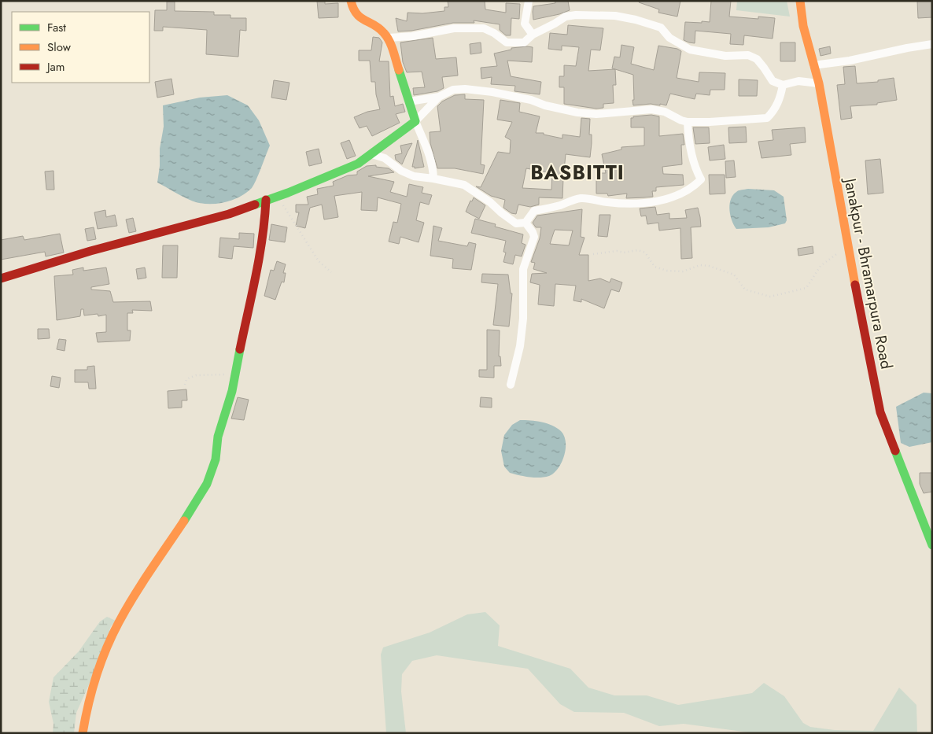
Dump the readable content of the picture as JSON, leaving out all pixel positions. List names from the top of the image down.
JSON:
{
  "streets": {
    "street": ["Janakpur - Bhramarpura Road"]
  },
  "districts": ["BASBITTI"],
  "legend": ["Fast", "Slow", "Jam"]
}
